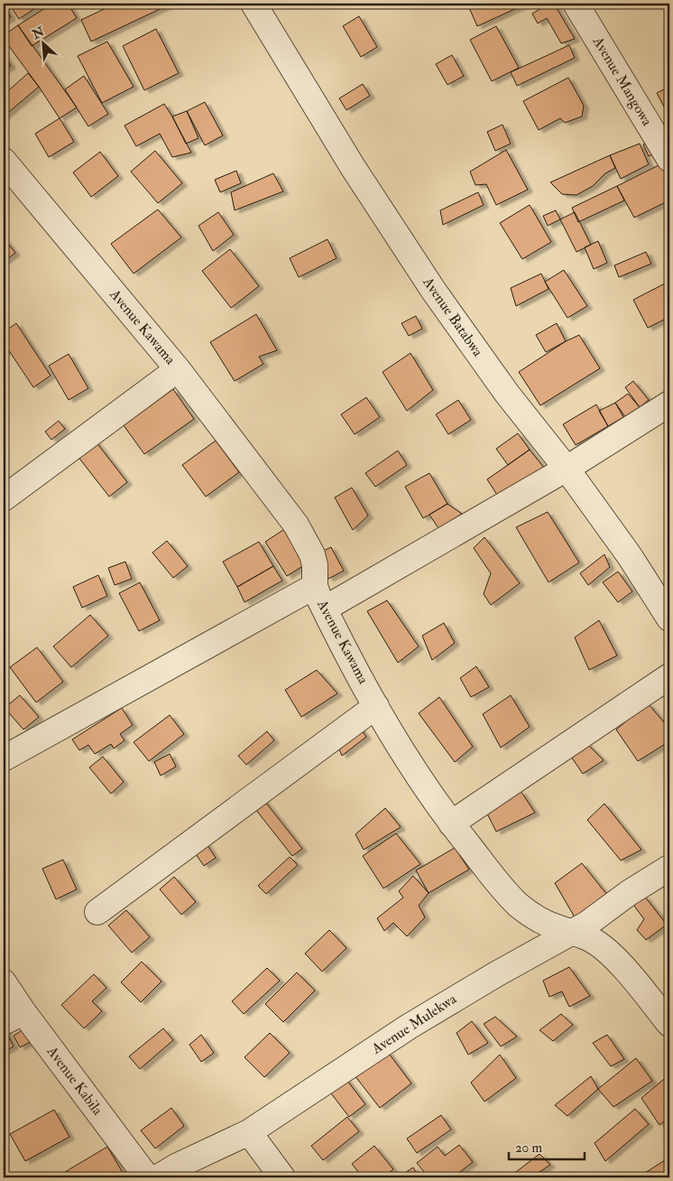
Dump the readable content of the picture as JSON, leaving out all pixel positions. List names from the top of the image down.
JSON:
{
  "streets": {
    "street": [
      "Avenue Mangowa",
      "Avenue Batabwa",
      "Avenue Kawama",
      "Avenue Mulekwa",
      "Avenue Kabila"
    ]
  },
  "crossings": [
    ["Avenue Kawama", "Avenue Mulekwa"]
  ],
  "scale_bar": "20 m",
  "north": "top left"
}
